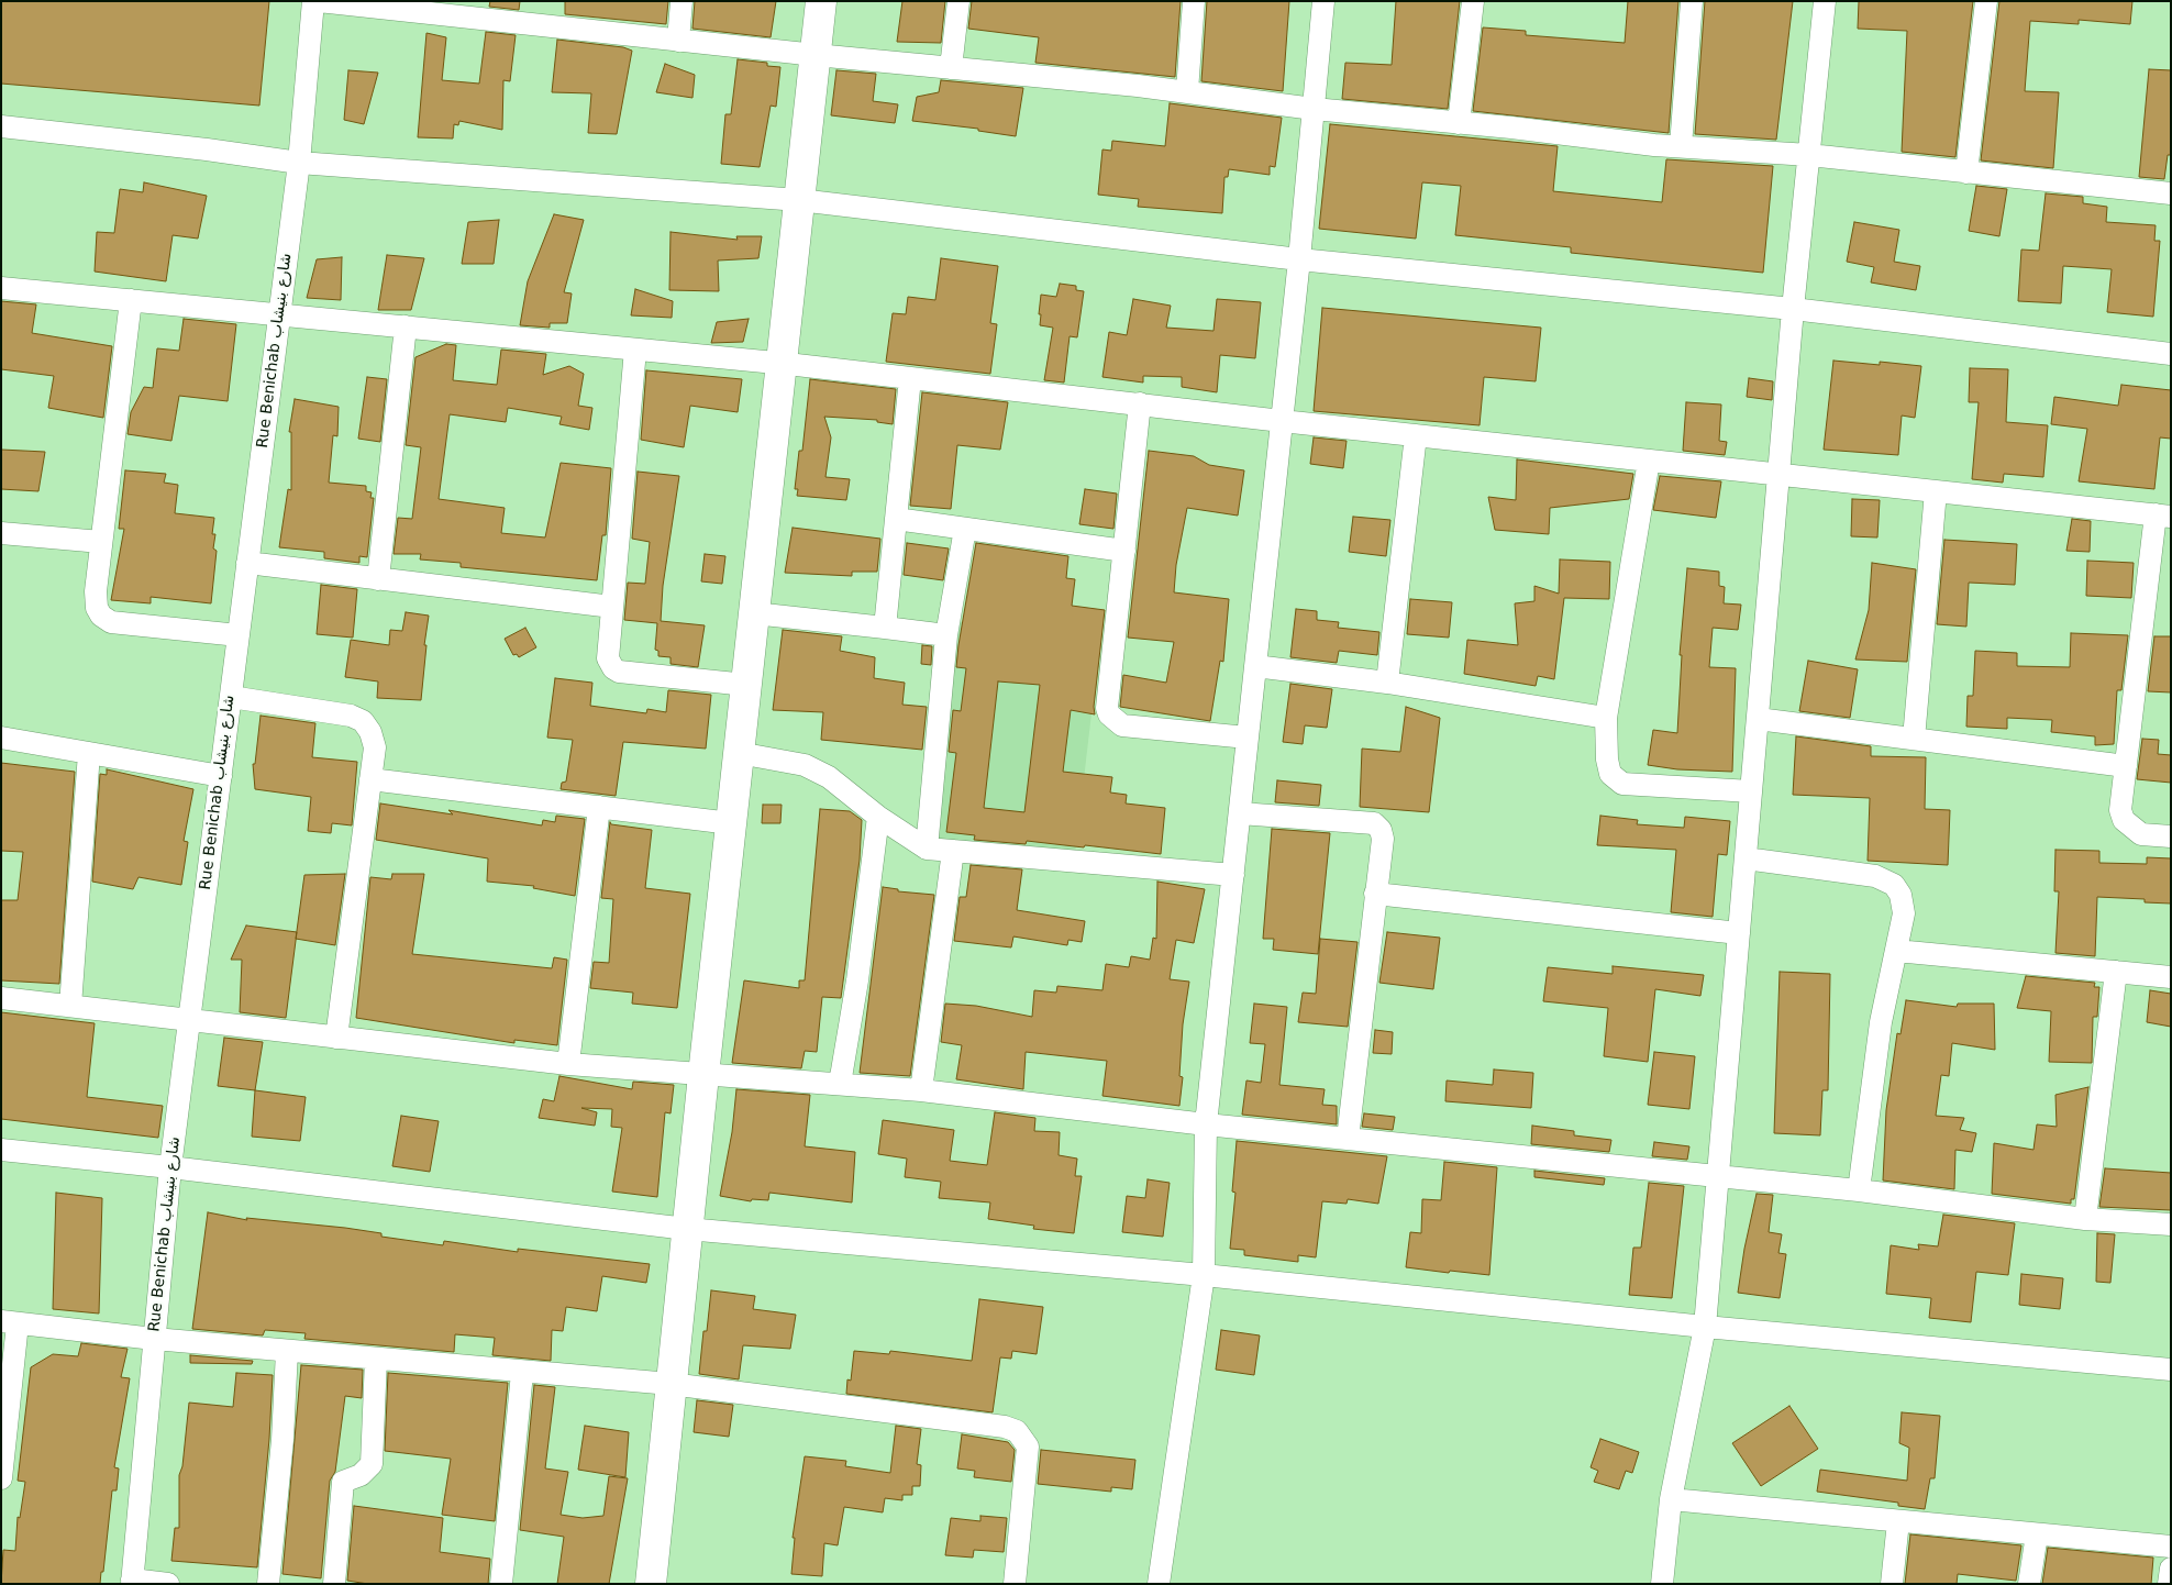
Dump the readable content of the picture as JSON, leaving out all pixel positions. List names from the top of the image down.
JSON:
{
  "streets": {
    "street": ["Rue Benichab شارع بنيشاب"]
  }
}
